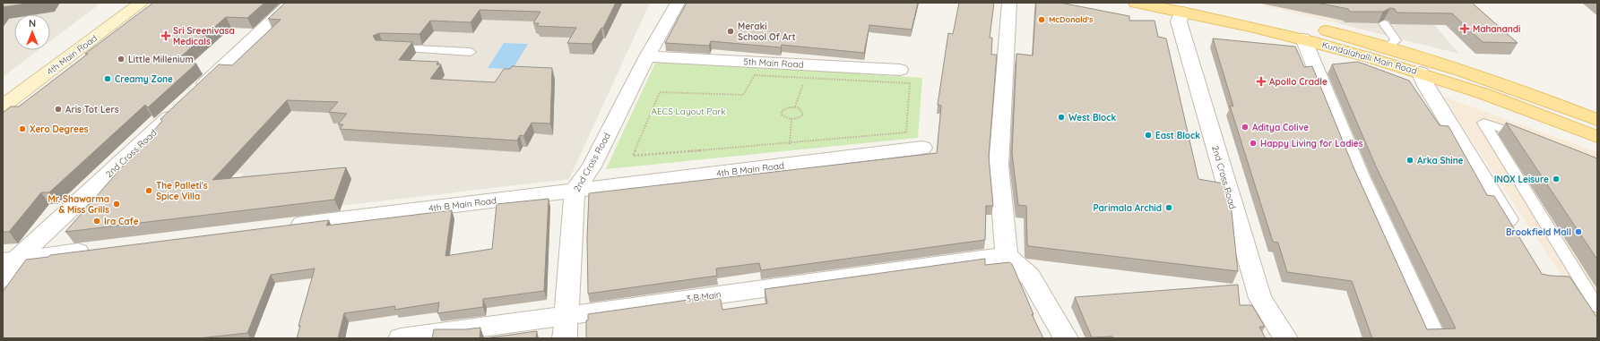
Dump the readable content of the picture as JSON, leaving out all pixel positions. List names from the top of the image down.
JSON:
{
  "streets": {
    "main road": ["Kundalahalli Main Road"],
    "street": [
      "4th Main Road",
      "5th Main Road",
      "2nd Cross Road",
      "4th B Main Road",
      "3 B Main"
    ]
  },
  "crossings": [
    ["Kundalahalli Main Road", "2nd Cross Road"],
    ["5th Main Road", "2nd Cross Road"],
    ["2nd Cross Road", "4th B Main Road"],
    ["2nd Cross Road", "3 B Main"]
  ],
  "parks": ["AECS Layout Park"],
  "places": {
    "other": [
      "McDonald's",
      "Meraki School Of Art",
      "Little Millenium",
      "Creamy Zone",
      "Aris Tot Lers",
      "West Block",
      "Aditya Colive",
      "Xero Degrees",
      "East Block",
      "Happy Living for Ladies",
      "Arka Shine",
      "INOX Leisure",
      "The Palleti's Spice Villa",
      "Mr. Shawarma & Miss Grills",
      "Parimala Archid",
      "Ira Cafe",
      "Brookfield Mall"
    ],
    "health": ["Mahanandi", "Sri Sreenivasa Medicals", "Apollo Cradle"]
  },
  "north": "top"
}
